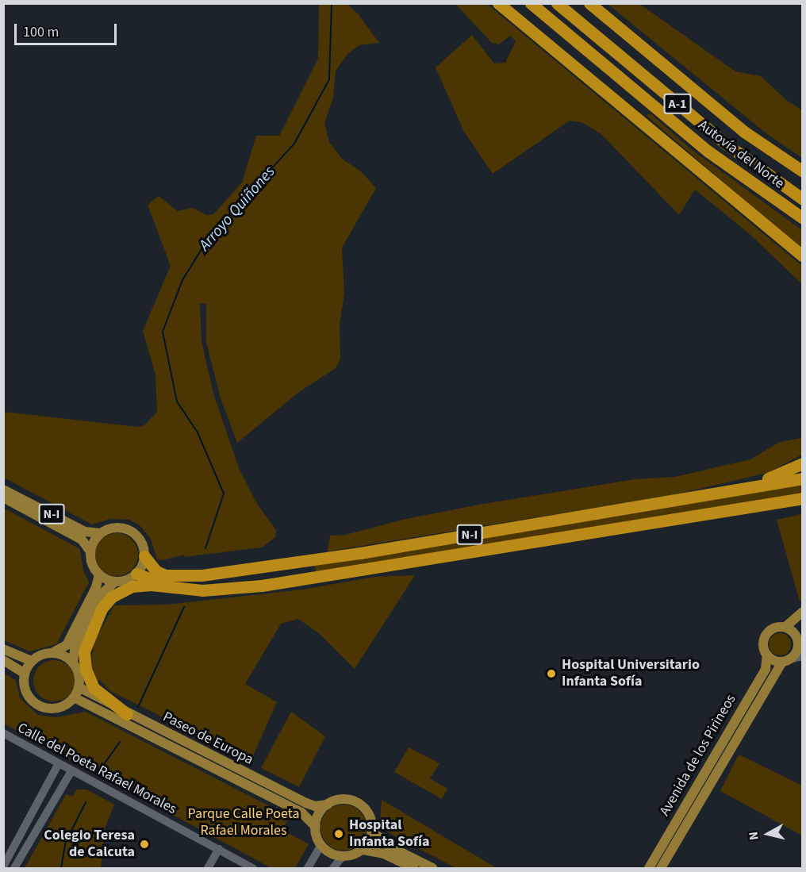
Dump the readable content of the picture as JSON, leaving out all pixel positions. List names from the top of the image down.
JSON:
{
  "streets": {
    "highway": ["A-1", "Autovía del Norte", "N-I"],
    "main road": ["Paseo de Europa", "Avenida de los Pirineos"],
    "street": ["Calle del Poeta Rafael Morales"]
  },
  "water": ["Arroyo Quiñones"],
  "parks": ["Parque Calle Poeta Rafael Morales"],
  "places": ["Hospital Universitario Infanta Sofía", "Hospital Infanta Sofía", "Colegio Teresa de Calcuta"],
  "scale_bar": "100 m",
  "north": "left"
}
